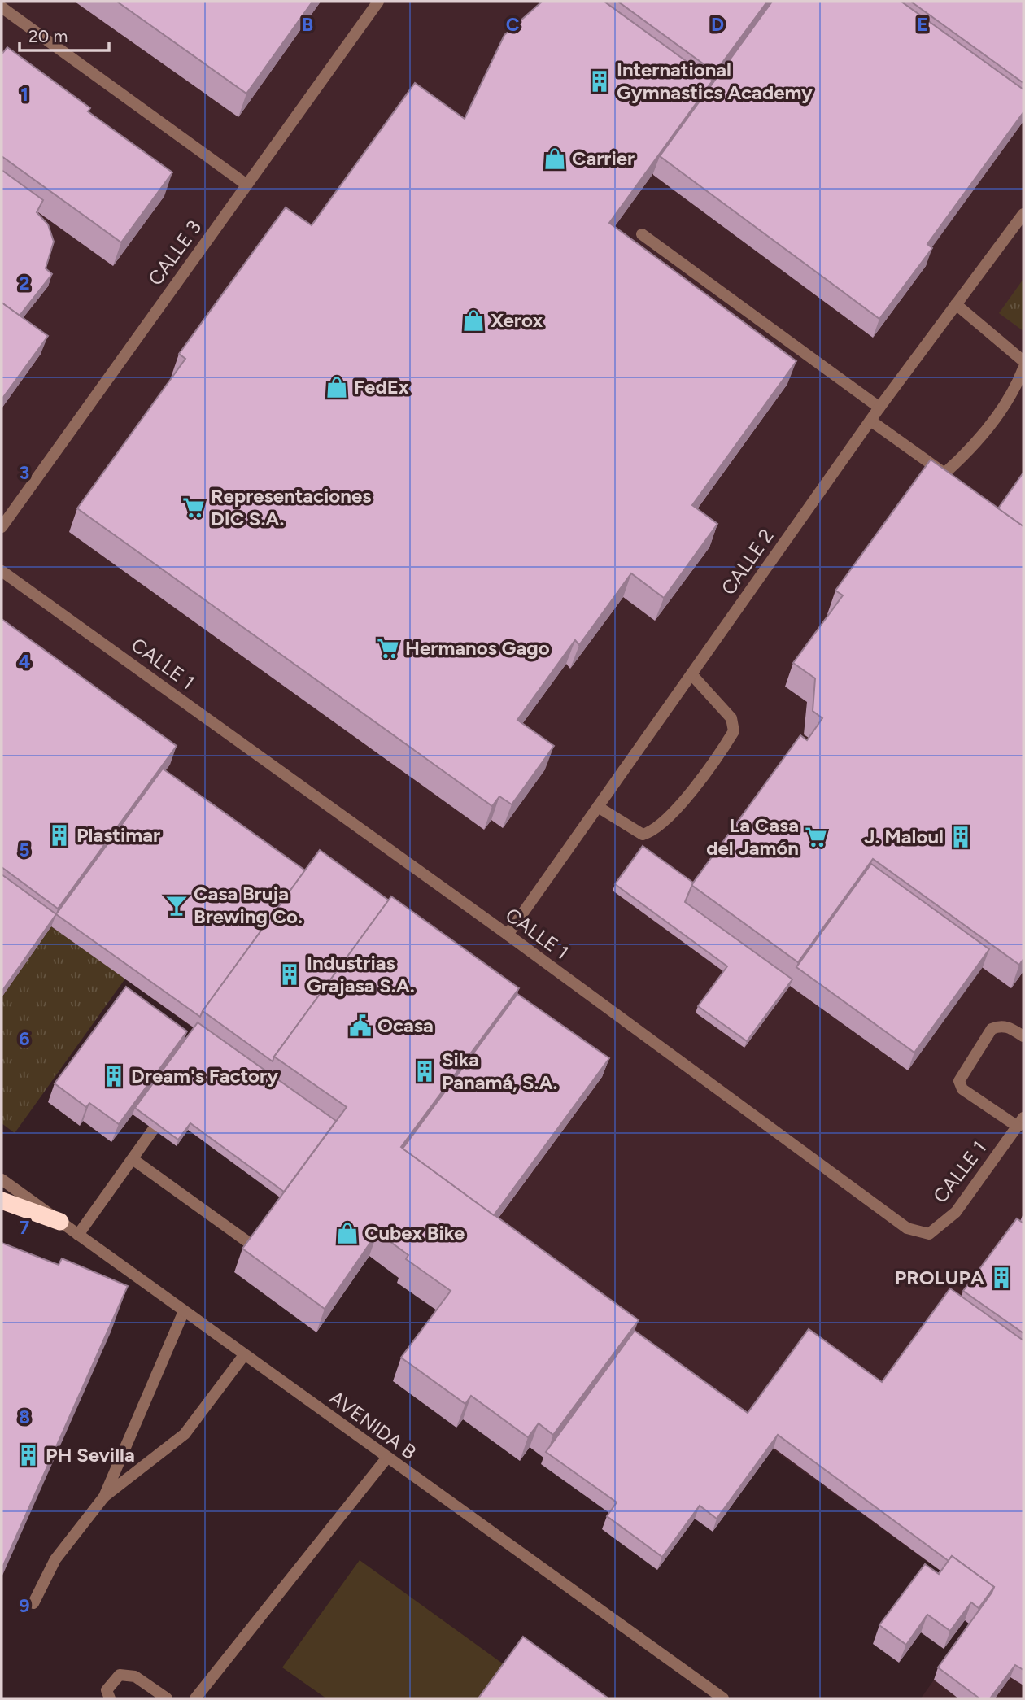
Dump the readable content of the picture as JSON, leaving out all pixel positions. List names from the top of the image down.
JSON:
{
  "streets": {
    "street": [
      "CALLE 3",
      "CALLE 2",
      "CALLE 1",
      "AVENIDA B"
    ]
  },
  "crossings": [
    ["CALLE 2", "CALLE 1"]
  ],
  "places": {
    "building": [
      "International Gymnastics Academy",
      "Plastimar",
      "J. Maloul",
      "Industrias Grajasa S.A.",
      "Sika Panamá, S.A.",
      "Dream's Factory",
      "PROLUPA",
      "PH Sevilla"
    ],
    "shop": [
      "Carrier",
      "Xerox",
      "FedEx",
      "Cubex Bike"
    ],
    "supermarket": ["Representaciones DIC S.A.", "Hermanos Gago", "La Casa del Jamón"],
    "bar": ["Casa Bruja Brewing Co."],
    "public building": ["Ocasa"]
  },
  "scale_bar": "20 m",
  "grid": {
    "columns": [
      "B",
      "C",
      "D",
      "E"
    ],
    "rows": [
      "1",
      "2",
      "3",
      "4",
      "5",
      "6",
      "7",
      "8",
      "9"
    ]
  }
}
